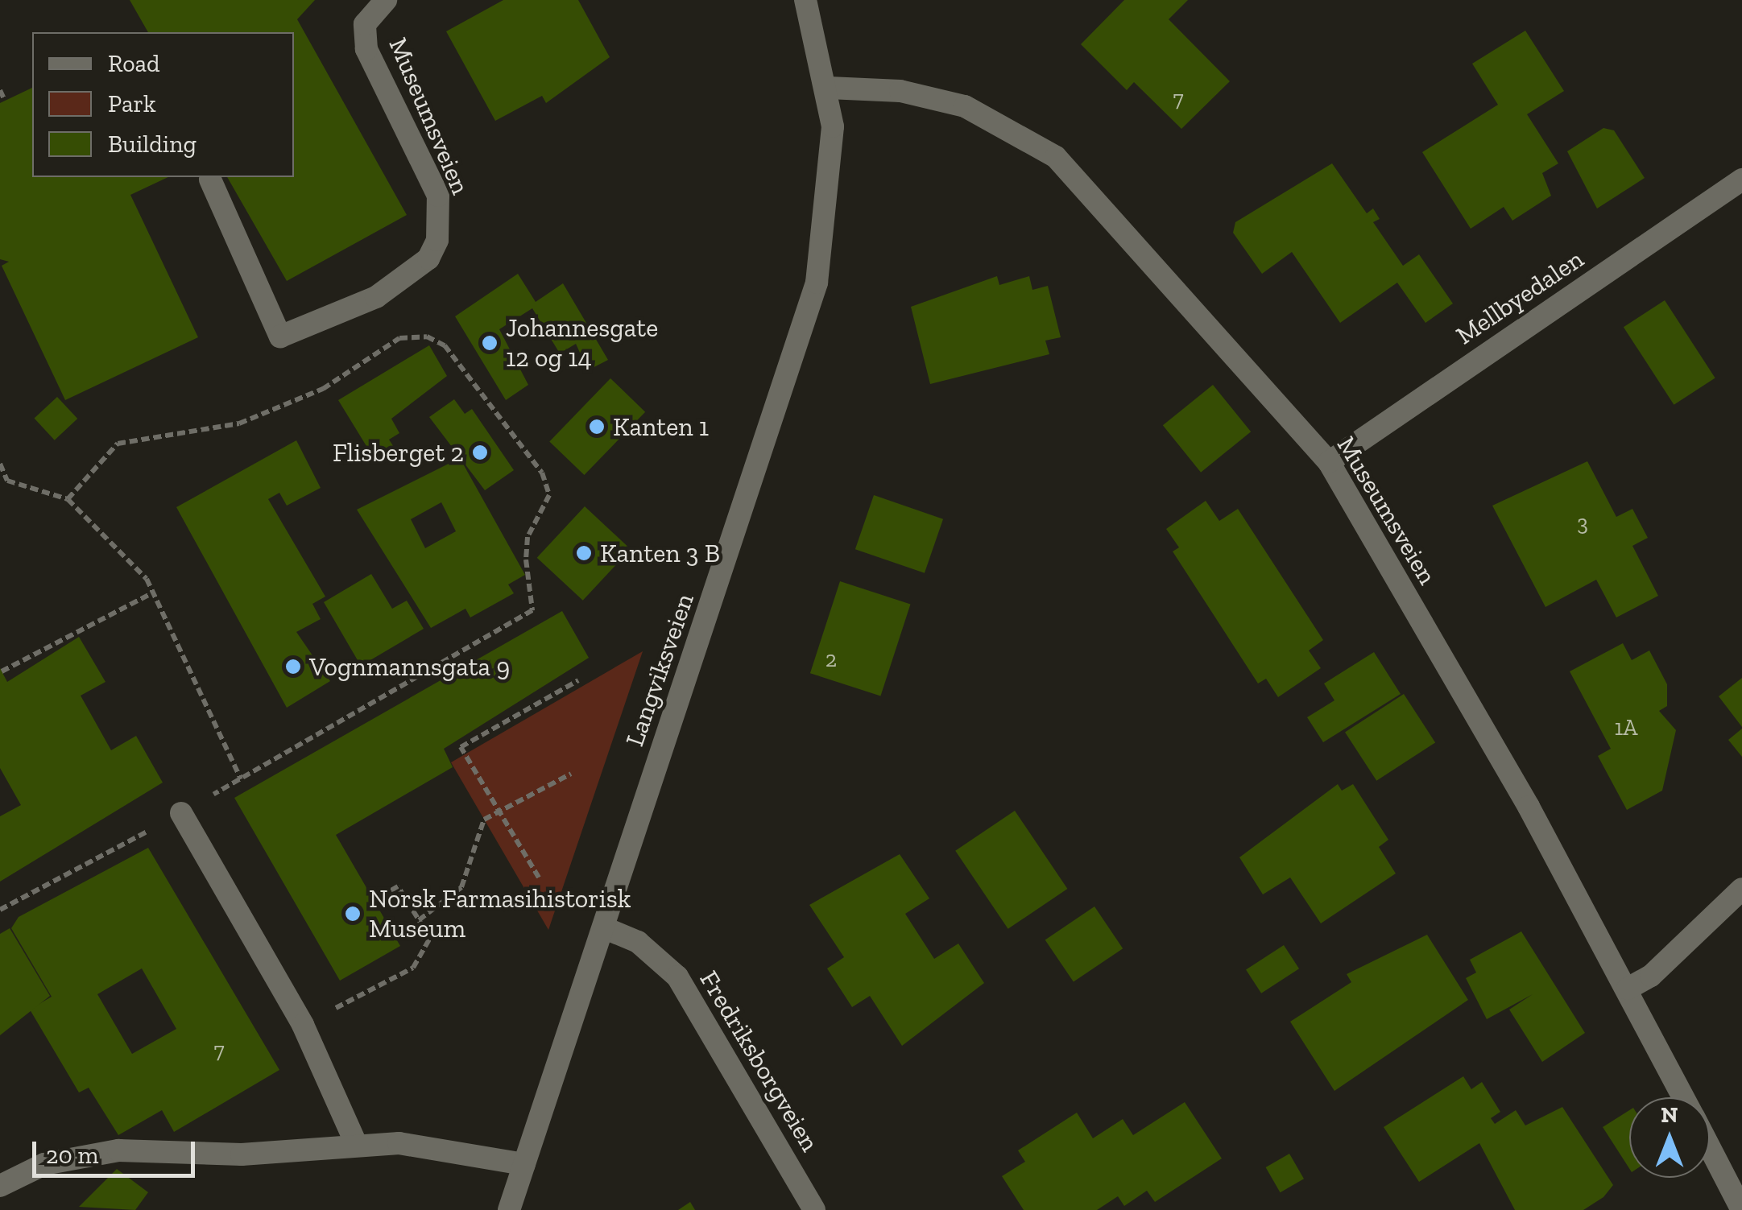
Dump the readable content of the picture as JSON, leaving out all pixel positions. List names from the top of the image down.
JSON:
{
  "streets": {
    "street": [
      "Museumsveien",
      "Mellbyedalen",
      "Langviksveien",
      "Fredriksborgveien"
    ]
  },
  "crossings": [
    ["Museumsveien", "Mellbyedalen"],
    ["Museumsveien", "Langviksveien"],
    ["Langviksveien", "Fredriksborgveien"]
  ],
  "places": [
    "Johannesgate 12 og 14",
    "Kanten 1",
    "Flisberget 2",
    "Kanten 3 B",
    "Vognmannsgata 9",
    "Norsk Farmasihistorisk Museum"
  ],
  "house_numbers": [
    "7",
    "3",
    "2",
    "1A",
    "7"
  ],
  "legend": ["Road", "Park", "Building"],
  "scale_bar": "20 m",
  "north": "top"
}
